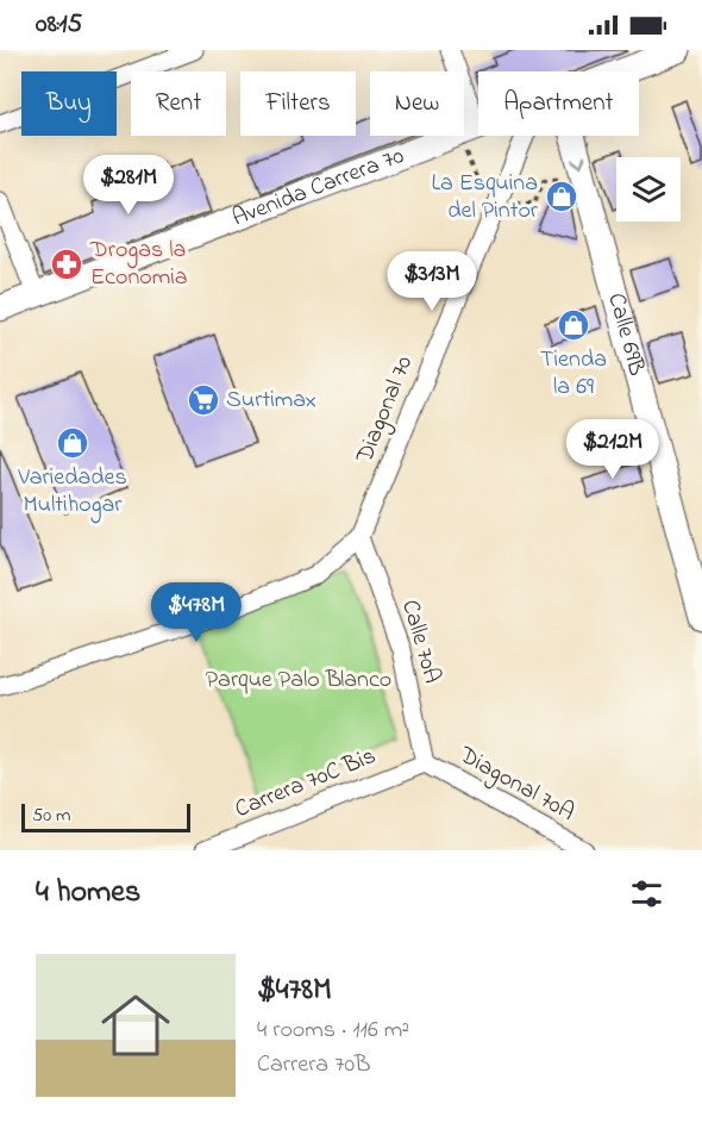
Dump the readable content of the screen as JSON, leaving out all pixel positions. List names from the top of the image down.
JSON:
{
  "streets": {
    "main road": ["Avenida Carrera 70", "Calle 69B"],
    "street": [
      "Diagonal 70",
      "Calle 70A",
      "Carrera 70C Bis",
      "Diagonal 70A"
    ]
  },
  "crossings": [
    ["Diagonal 70", "Calle 70A"],
    ["Calle 70A", "Carrera 70C Bis"],
    ["Calle 70A", "Diagonal 70A"],
    ["Carrera 70C Bis", "Diagonal 70A"]
  ],
  "one_way": ["Calle 69B"],
  "parks": ["Parque Palo Blanco"],
  "places": {
    "shop": ["La Esquina del Pintor", "Tienda la 69", "Variedades Multihogar"],
    "pharmacy": ["Drogas la Economia"],
    "supermarket": ["Surtimax"]
  },
  "scale_bar": "50 m",
  "page": {
    "status": "08:15",
    "chip": [
      "Buy",
      "Rent",
      "Filters",
      "New",
      "Apartment"
    ],
    "price": [
      "$281M",
      "$313M",
      "$212M",
      "$478M"
    ],
    "scale": "50 m",
    "heading": "4 homes",
    "list": [
      {
        "name": "$478M",
        "note": "4 rooms · 116 m² · Carrera 70B"
      }
    ]
  }
}
